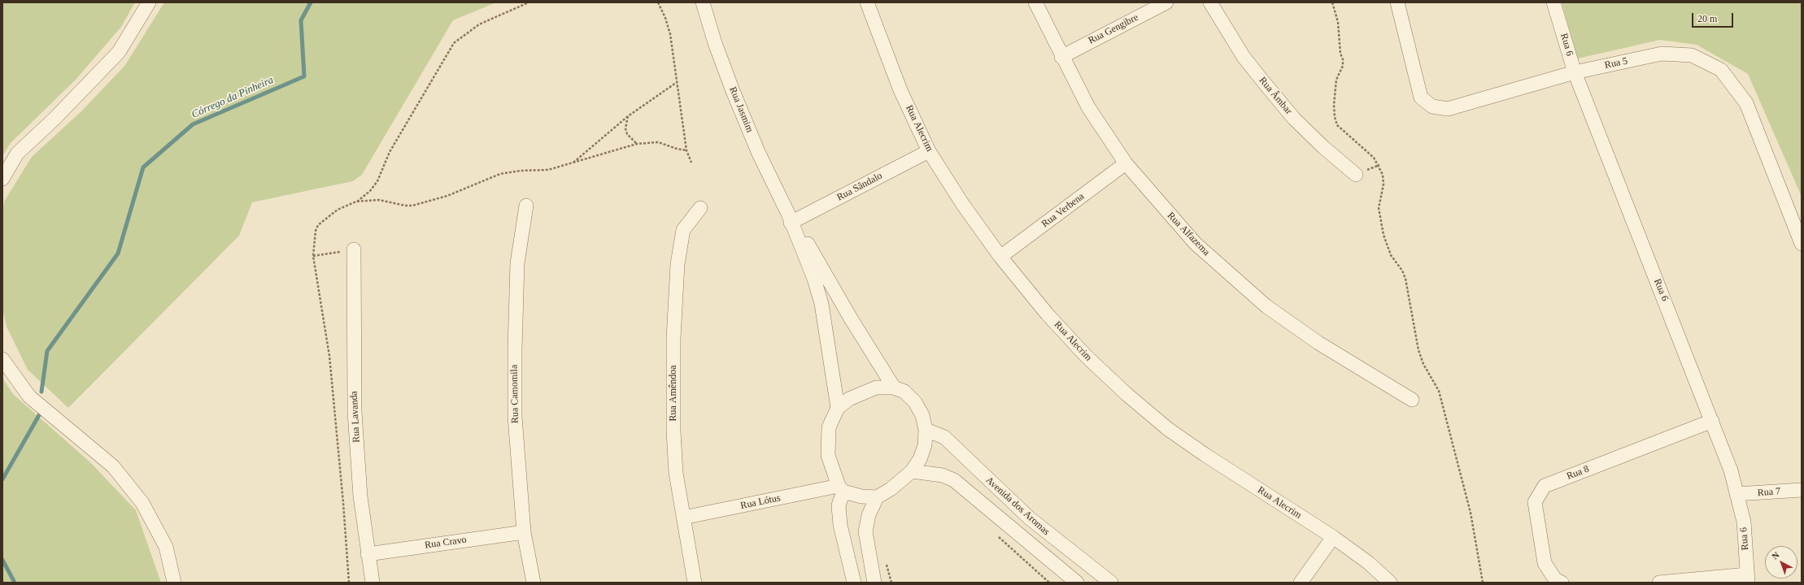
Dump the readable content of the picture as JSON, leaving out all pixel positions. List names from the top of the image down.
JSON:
{
  "streets": {
    "street": [
      "Rua Gengibre",
      "Rua 6",
      "Rua 5",
      "Rua Âmbar",
      "Rua Jasmim",
      "Rua Alecrim",
      "Rua Sândalo",
      "Rua Verbena",
      "Rua Alfazema",
      "Rua Amêndoa",
      "Rua Camomila",
      "Rua Lavanda",
      "Rua 8",
      "Rua 7",
      "Rua Lótus",
      "Avenida dos Aromas",
      "Rua Cravo"
    ]
  },
  "crossings": [
    ["Rua Gengibre", "Rua Alfazema"],
    ["Rua 6", "Rua 5"],
    ["Rua 6", "Rua 8"],
    ["Rua 6", "Rua 7"],
    ["Rua Jasmim", "Rua Sândalo"],
    ["Rua Alecrim", "Rua Sândalo"],
    ["Rua Alecrim", "Rua Verbena"],
    ["Rua Verbena", "Rua Alfazema"],
    ["Rua Amêndoa", "Rua Lótus"],
    ["Rua Camomila", "Rua Cravo"],
    ["Rua Lavanda", "Rua Cravo"],
    ["Rua Lótus", "Avenida dos Aromas"]
  ],
  "water": ["Córrego da Pinheira"],
  "scale_bar": "20 m",
  "north": "top left"
}
